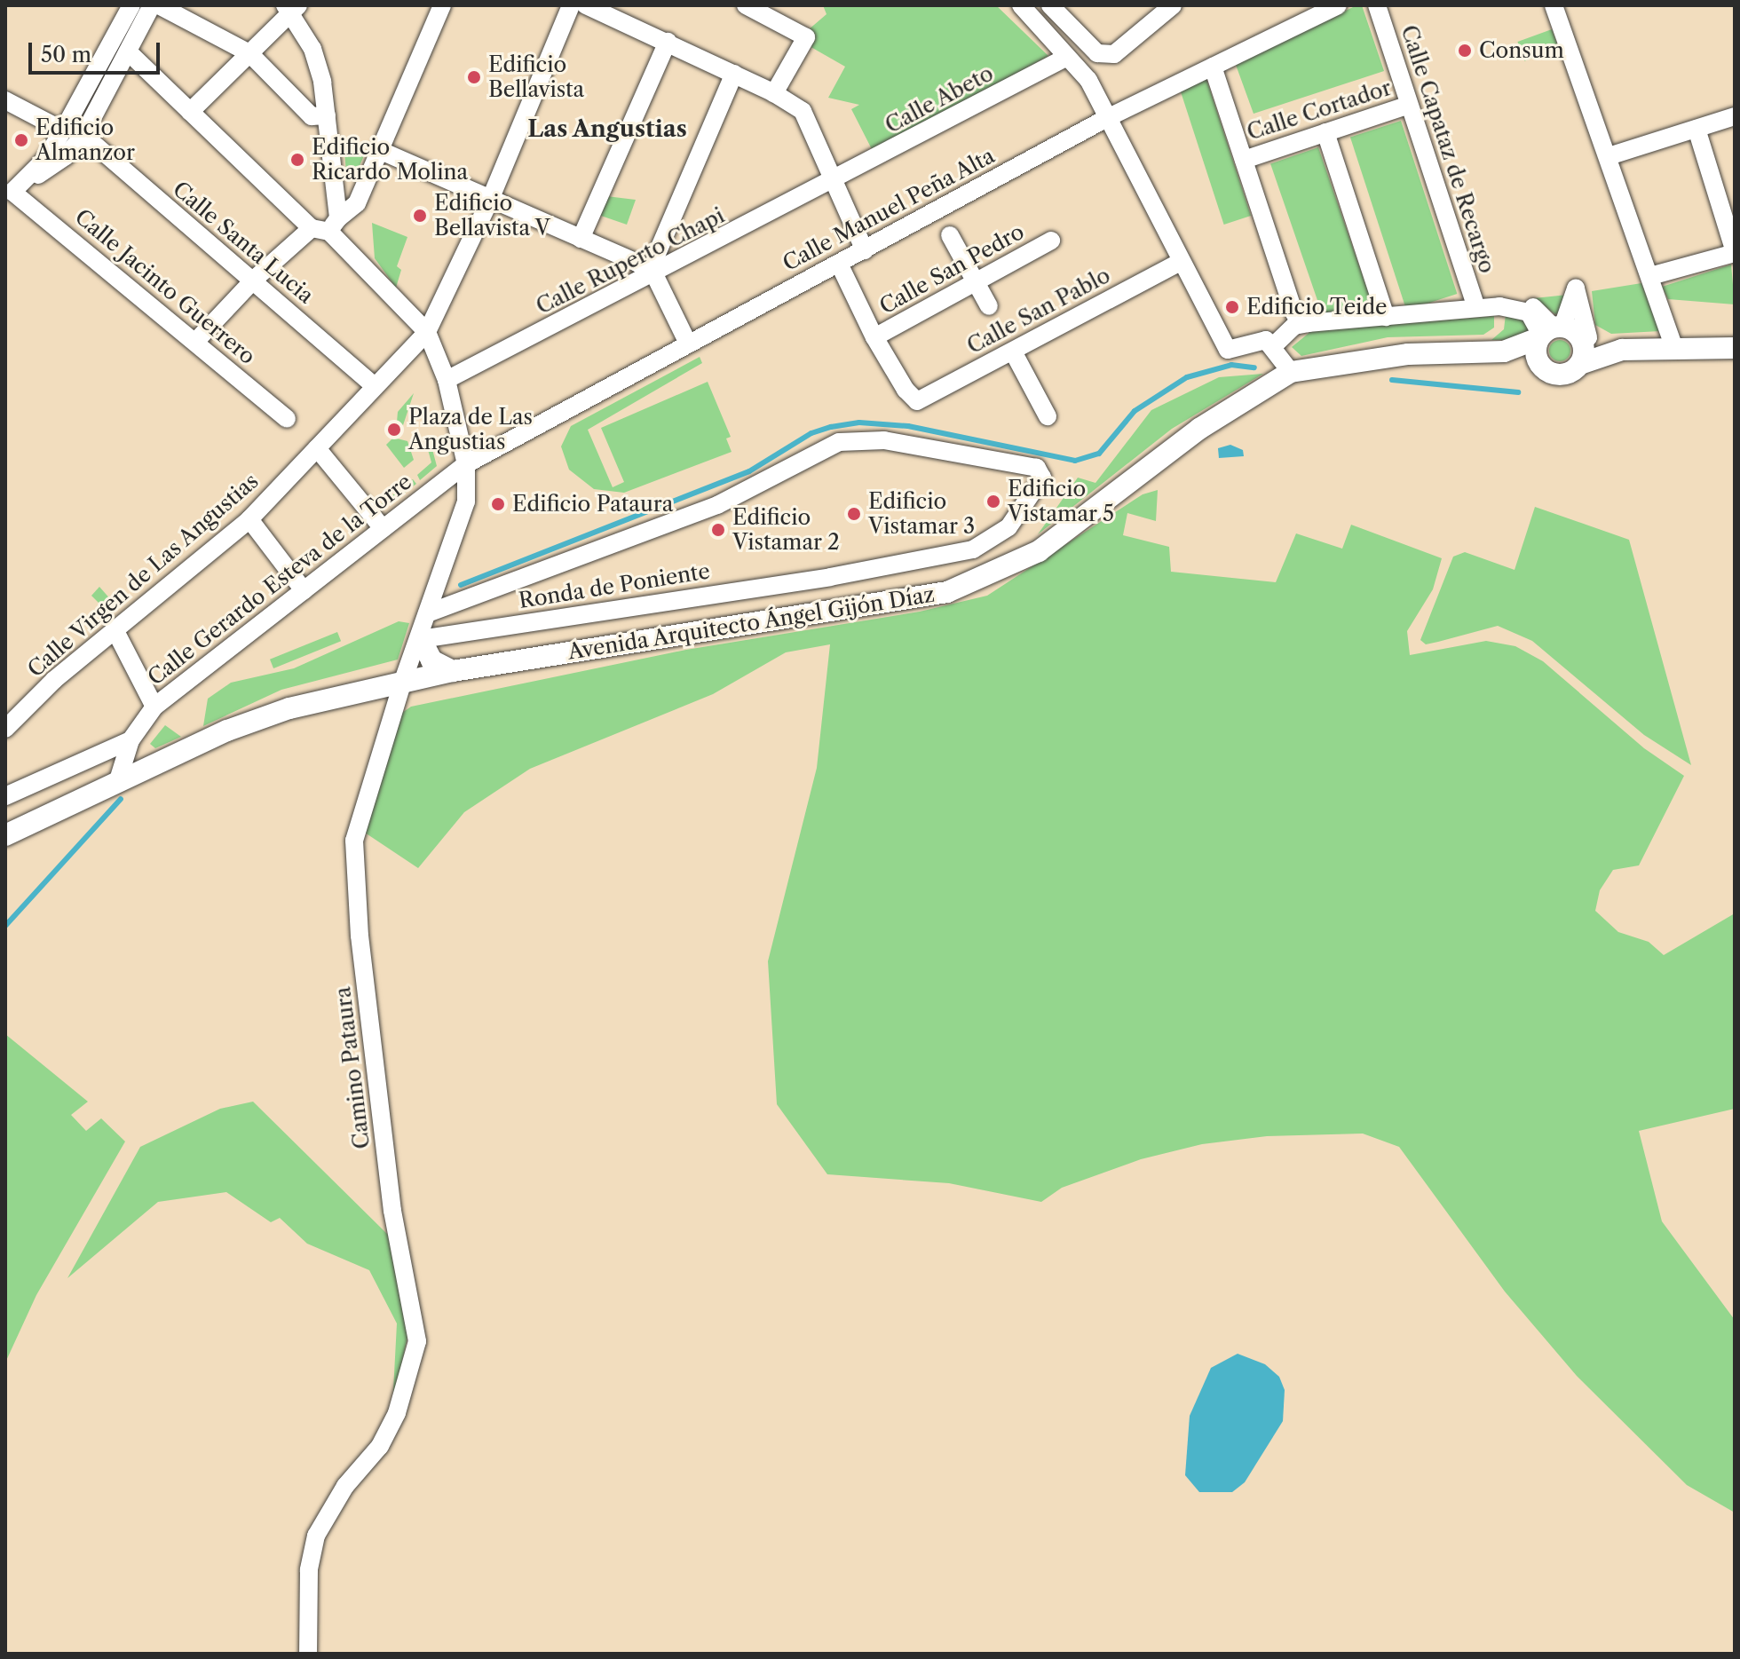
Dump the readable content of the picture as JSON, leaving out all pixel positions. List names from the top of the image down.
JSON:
{
  "streets": {
    "main road": ["Avenida Arquitecto Ángel Gijón Díaz"],
    "street": [
      "Calle Abeto",
      "Calle Cortador",
      "Calle Capataz de Recargo",
      "Calle Manuel Peña Alta",
      "Calle Santa Lucia",
      "Calle Ruperto Chapi",
      "Calle San Pedro",
      "Calle Jacinto Guerrero",
      "Calle San Pablo",
      "Calle Virgen de Las Angustias",
      "Calle Gerardo Esteva de la Torre",
      "Ronda de Poniente",
      "Camino Pataura"
    ]
  },
  "crossings": [
    ["Calle Abeto", "Calle Ruperto Chapi"],
    ["Calle Cortador", "Calle Capataz de Recargo"],
    ["Calle Manuel Peña Alta", "Calle Gerardo Esteva de la Torre"],
    ["Calle Manuel Peña Alta", "Camino Pataura"],
    ["Calle Santa Lucia", "Calle Virgen de Las Angustias"],
    ["Calle Ruperto Chapi", "Camino Pataura"],
    ["Calle San Pedro", "Calle San Pablo"],
    ["Calle Virgen de Las Angustias", "Camino Pataura"],
    ["Calle Gerardo Esteva de la Torre", "Avenida Arquitecto Ángel Gijón Díaz"],
    ["Calle Gerardo Esteva de la Torre", "Camino Pataura"],
    ["Ronda de Poniente", "Camino Pataura"],
    ["Avenida Arquitecto Ángel Gijón Díaz", "Camino Pataura"]
  ],
  "districts": ["Las Angustias"],
  "places": [
    "Consum",
    "Edificio Bellavista",
    "Edificio Almanzor",
    "Edificio Ricardo Molina",
    "Edificio Bellavista V",
    "Edificio Teide",
    "Plaza de Las Angustias",
    "Edificio Vistamar 5",
    "Edificio Pataura",
    "Edificio Vistamar 3",
    "Edificio Vistamar 2"
  ],
  "scale_bar": "50 m"
}
